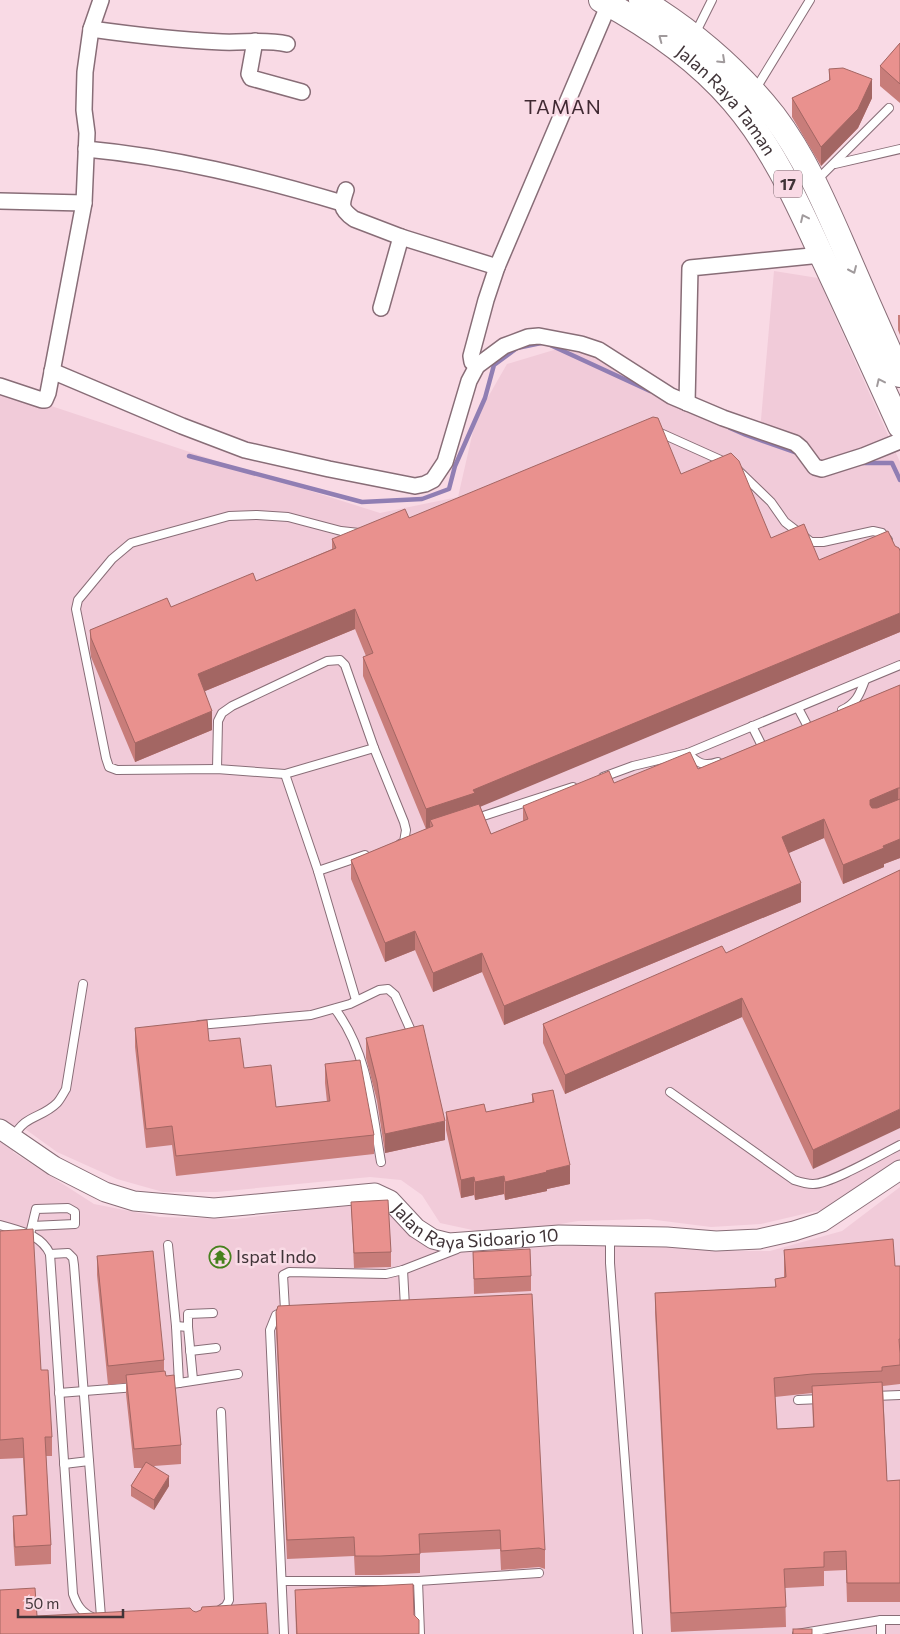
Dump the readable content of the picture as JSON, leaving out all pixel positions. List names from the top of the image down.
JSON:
{
  "streets": {
    "highway": ["Jalan Raya Taman", "17"],
    "street": ["Jalan Raya Sidoarjo 10"]
  },
  "districts": ["TAMAN"],
  "places": {
    "temple": ["Ispat Indo"]
  },
  "scale_bar": "50 m"
}
